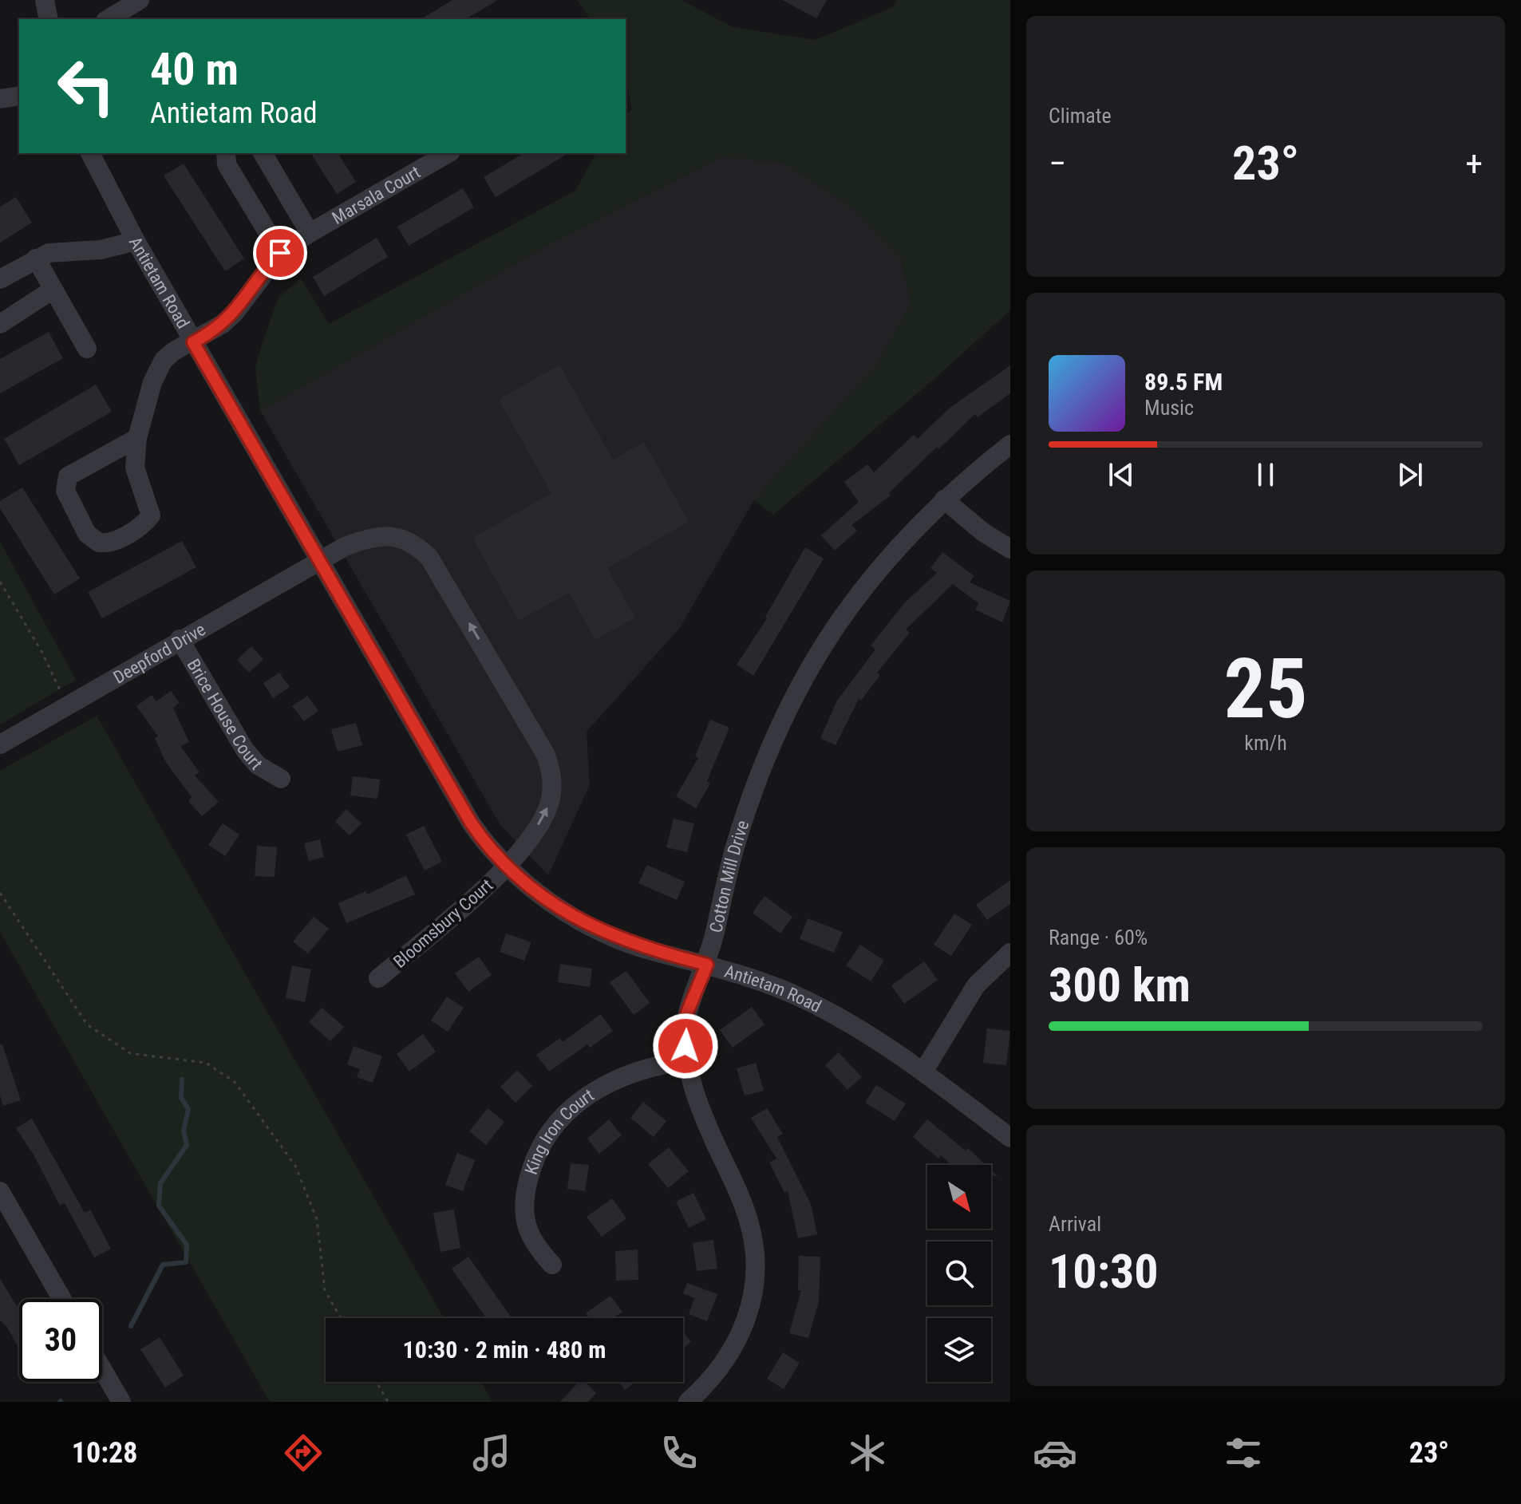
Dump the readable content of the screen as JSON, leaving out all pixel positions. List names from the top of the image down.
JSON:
{
  "streets": {
    "street": [
      "Marsala Court",
      "Antietam Road",
      "Deepford Drive",
      "Brice House Court",
      "Cotton Mill Drive",
      "Bloomsbury Court",
      "King Iron Court"
    ]
  },
  "crossings": [
    ["Marsala Court", "Antietam Road"],
    ["Antietam Road", "Deepford Drive"],
    ["Antietam Road", "Cotton Mill Drive"],
    ["Antietam Road", "Bloomsbury Court"],
    ["Deepford Drive", "Brice House Court"],
    ["Deepford Drive", "Bloomsbury Court"],
    ["Cotton Mill Drive", "King Iron Court"]
  ],
  "north": "bottom right",
  "page": {
    "tile": [
      "Climate",
      ["25", "km/h"],
      ["Range · 60%", "300 km"],
      ["Arrival", "10:30"]
    ],
    "turn": ["40 m", "Antietam Road"],
    "heat": ["−", "23°", "+"],
    "song": ["89.5 FM", "Music"],
    "limit": "30",
    "trip": "10:30 · 2 min · 480 m",
    "tabs": ["10:28", "23°"]
  }
}
